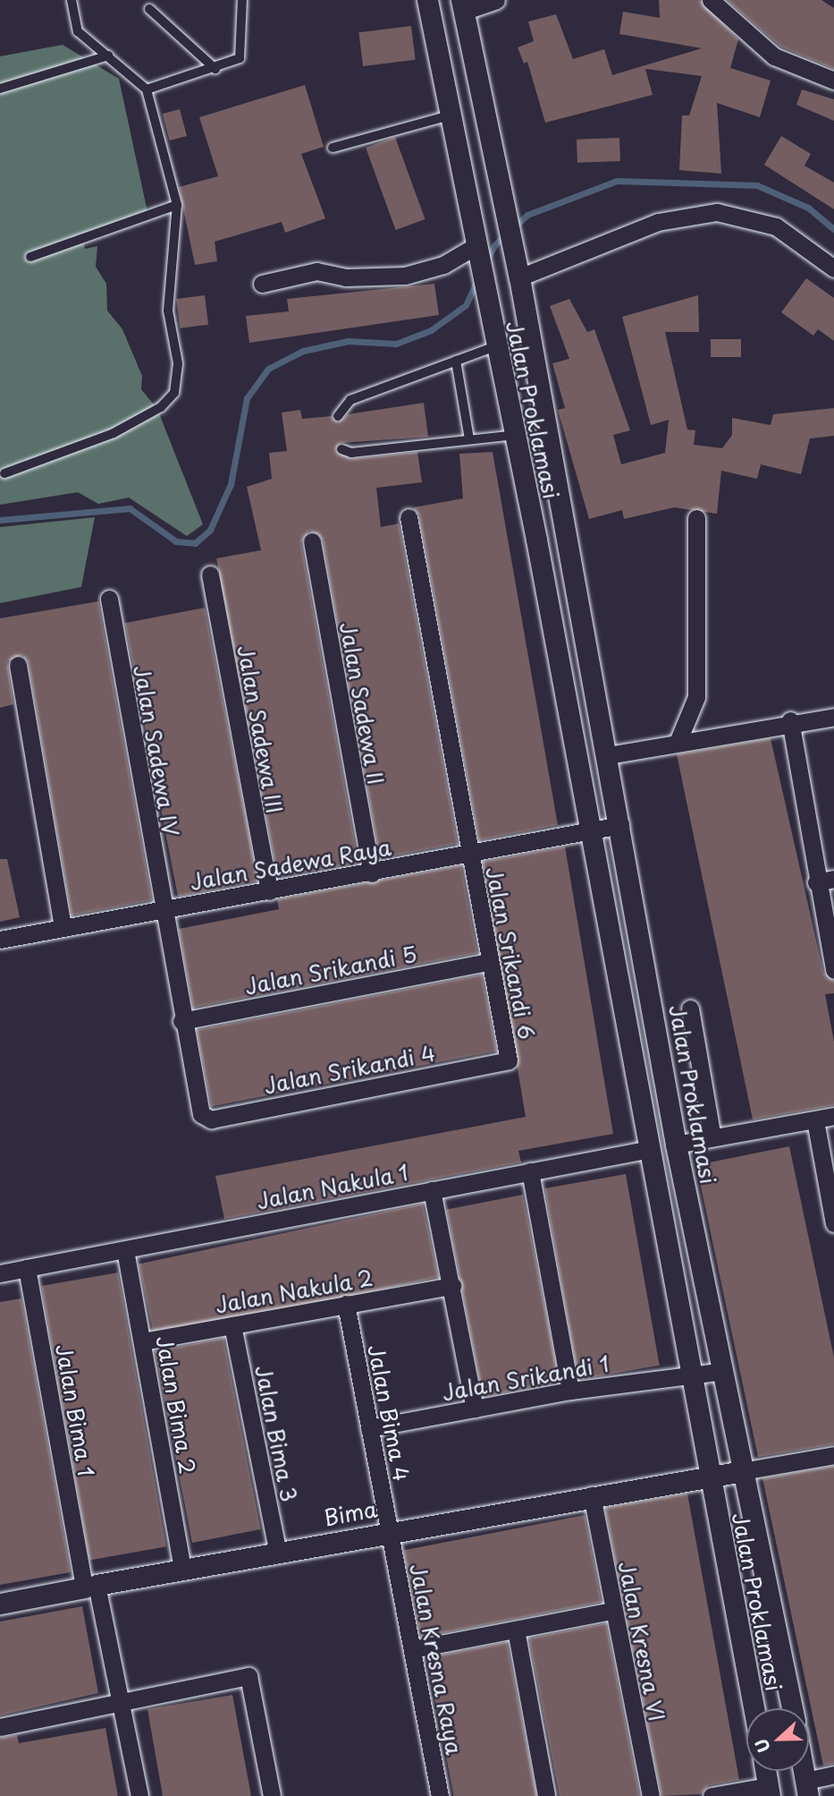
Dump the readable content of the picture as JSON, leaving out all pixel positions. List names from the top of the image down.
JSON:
{
  "streets": {
    "street": [
      "Jalan Proklamasi",
      "Jalan Sadewa II",
      "Jalan Sadewa III",
      "Jalan Sadewa IV",
      "Jalan Sadewa Raya",
      "Jalan Srikandi 6",
      "Jalan Srikandi 5",
      "Jalan Srikandi 4",
      "Jalan Nakula 1",
      "Jalan Nakula 2",
      "Jalan Srikandi 1",
      "Jalan Bima 2",
      "Jalan Bima 1",
      "Jalan Bima 4",
      "Jalan Bima 3",
      "Bima",
      "Jalan Kresna VI",
      "Jalan Kresna Raya"
    ]
  },
  "crossings": [
    ["Jalan Proklamasi", "Jalan Sadewa Raya"],
    ["Jalan Proklamasi", "Jalan Nakula 1"],
    ["Jalan Proklamasi", "Jalan Srikandi 1"],
    ["Jalan Proklamasi", "Bima"],
    ["Jalan Sadewa II", "Jalan Sadewa Raya"],
    ["Jalan Sadewa III", "Jalan Sadewa Raya"],
    ["Jalan Sadewa IV", "Jalan Sadewa Raya"],
    ["Jalan Sadewa IV", "Jalan Srikandi 5"],
    ["Jalan Sadewa IV", "Jalan Srikandi 4"],
    ["Jalan Sadewa Raya", "Jalan Srikandi 6"],
    ["Jalan Srikandi 6", "Jalan Srikandi 5"],
    ["Jalan Srikandi 6", "Jalan Srikandi 4"],
    ["Jalan Nakula 1", "Jalan Bima 2"],
    ["Jalan Nakula 1", "Jalan Bima 1"],
    ["Jalan Nakula 2", "Jalan Bima 2"],
    ["Jalan Nakula 2", "Jalan Bima 4"],
    ["Jalan Nakula 2", "Jalan Bima 3"],
    ["Jalan Srikandi 1", "Jalan Bima 4"],
    ["Jalan Bima 2", "Bima"],
    ["Jalan Bima 1", "Bima"],
    ["Jalan Bima 4", "Bima"],
    ["Jalan Bima 4", "Jalan Kresna Raya"],
    ["Jalan Bima 3", "Bima"],
    ["Bima", "Jalan Kresna VI"],
    ["Bima", "Jalan Kresna Raya"]
  ],
  "north": "left"
}
